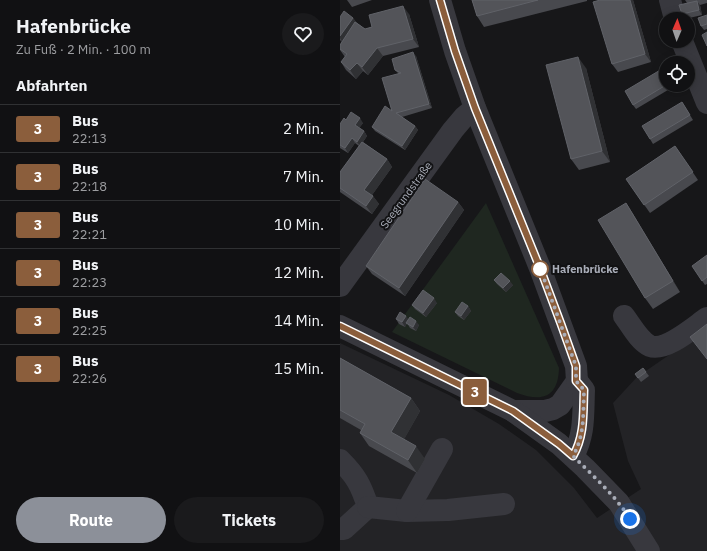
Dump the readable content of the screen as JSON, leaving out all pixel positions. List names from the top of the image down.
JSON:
{
  "streets": {
    "street": ["Seegrundstraße"]
  },
  "places": ["Hafenbrücke"],
  "lines": ["bus line 3"],
  "north": "top",
  "page": {
    "heading": [
      ["Hafenbrücke", "Zu Fuß · 2 Min. · 100 m"],
      "Abfahrten"
    ],
    "on_map": "3",
    "list": [
      {
        "mark": "3",
        "name": "Bus",
        "note": "22:13",
        "value": "2 Min."
      },
      {
        "mark": "3",
        "name": "Bus",
        "note": "22:18",
        "value": "7 Min."
      },
      {
        "mark": "3",
        "name": "Bus",
        "note": "22:21",
        "value": "10 Min."
      },
      {
        "mark": "3",
        "name": "Bus",
        "note": "22:23",
        "value": "12 Min."
      },
      {
        "mark": "3",
        "name": "Bus",
        "note": "22:25",
        "value": "14 Min."
      },
      {
        "mark": "3",
        "name": "Bus",
        "note": "22:26",
        "value": "15 Min."
      }
    ],
    "buttons": ["Route", "Tickets"]
  }
}
